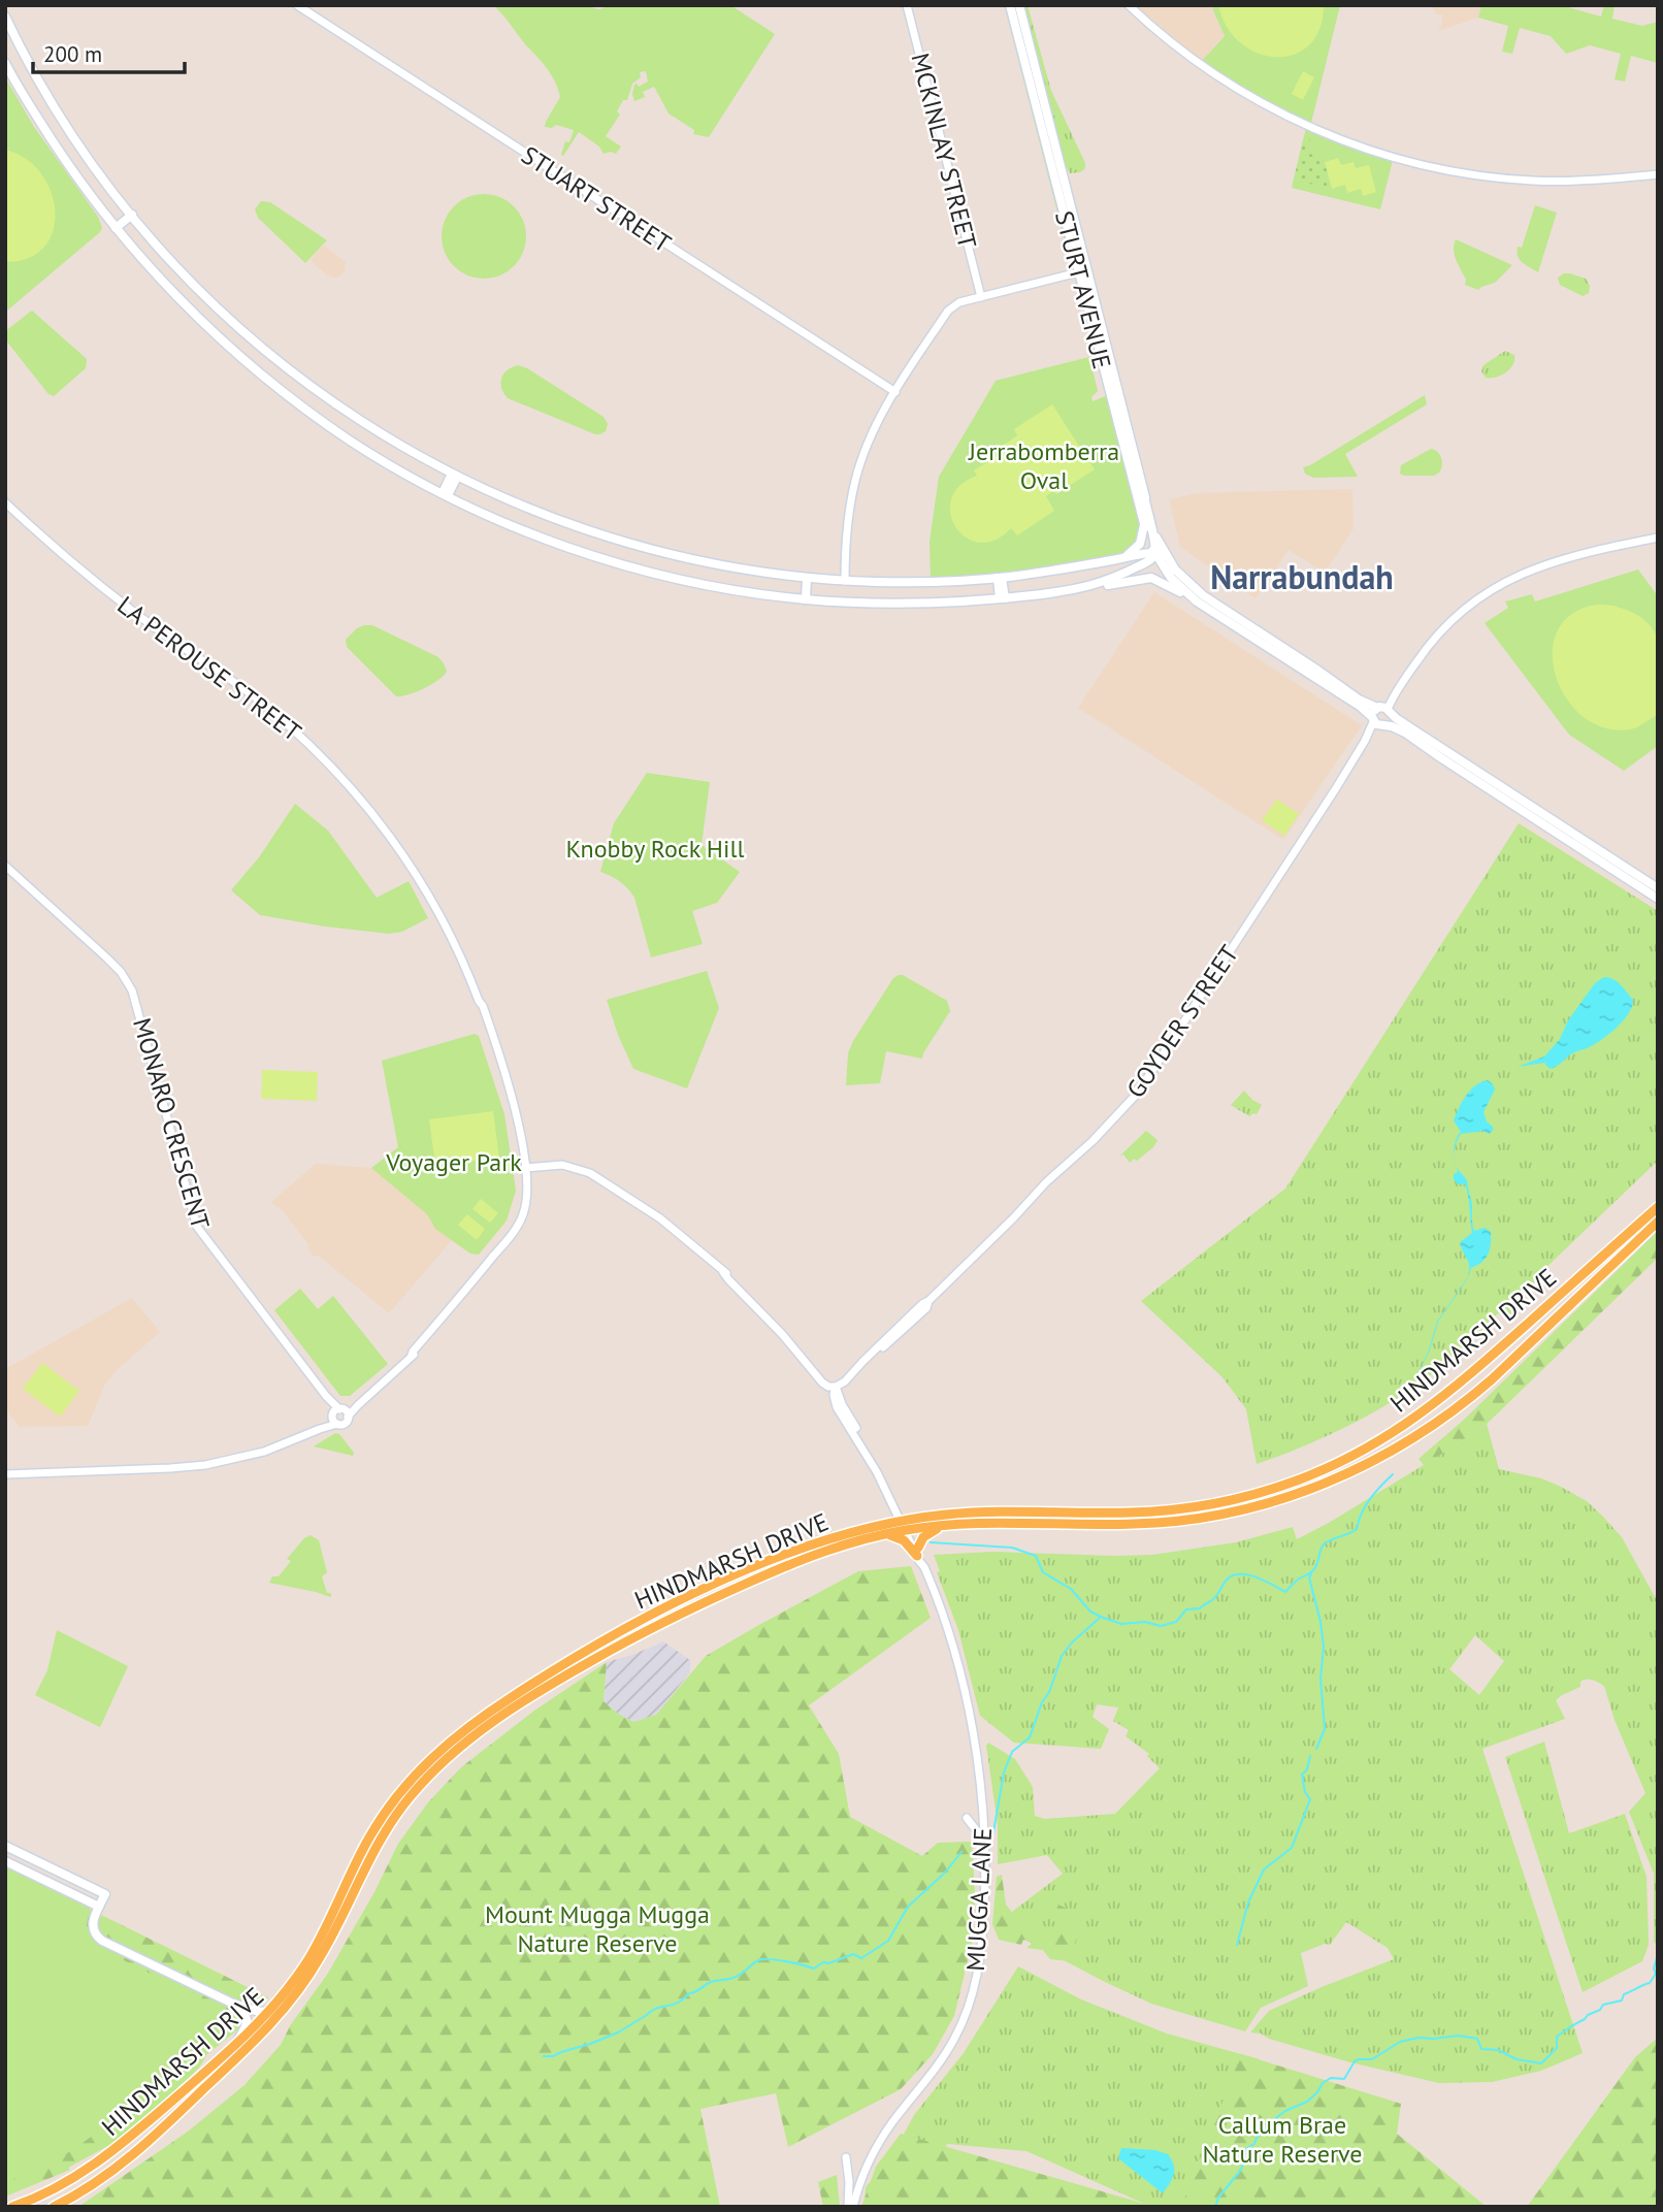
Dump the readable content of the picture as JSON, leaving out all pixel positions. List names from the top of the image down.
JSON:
{
  "streets": {
    "main road": ["STURT AVENUE", "HINDMARSH DRIVE"],
    "street": [
      "MCKINLAY STREET",
      "STUART STREET",
      "LA PEROUSE STREET",
      "GOYDER STREET",
      "MONARO CRESCENT",
      "MUGGA LANE"
    ]
  },
  "crossings": [
    ["LA PEROUSE STREET", "MONARO CRESCENT"],
    ["GOYDER STREET", "MUGGA LANE"],
    ["HINDMARSH DRIVE", "MUGGA LANE"]
  ],
  "districts": ["Narrabundah"],
  "parks": [
    "Jerrabomberra Oval",
    "Knobby Rock Hill",
    "Voyager Park",
    "Mount Mugga Mugga Nature Reserve",
    "Callum Brae Nature Reserve"
  ],
  "scale_bar": "200 m"
}
